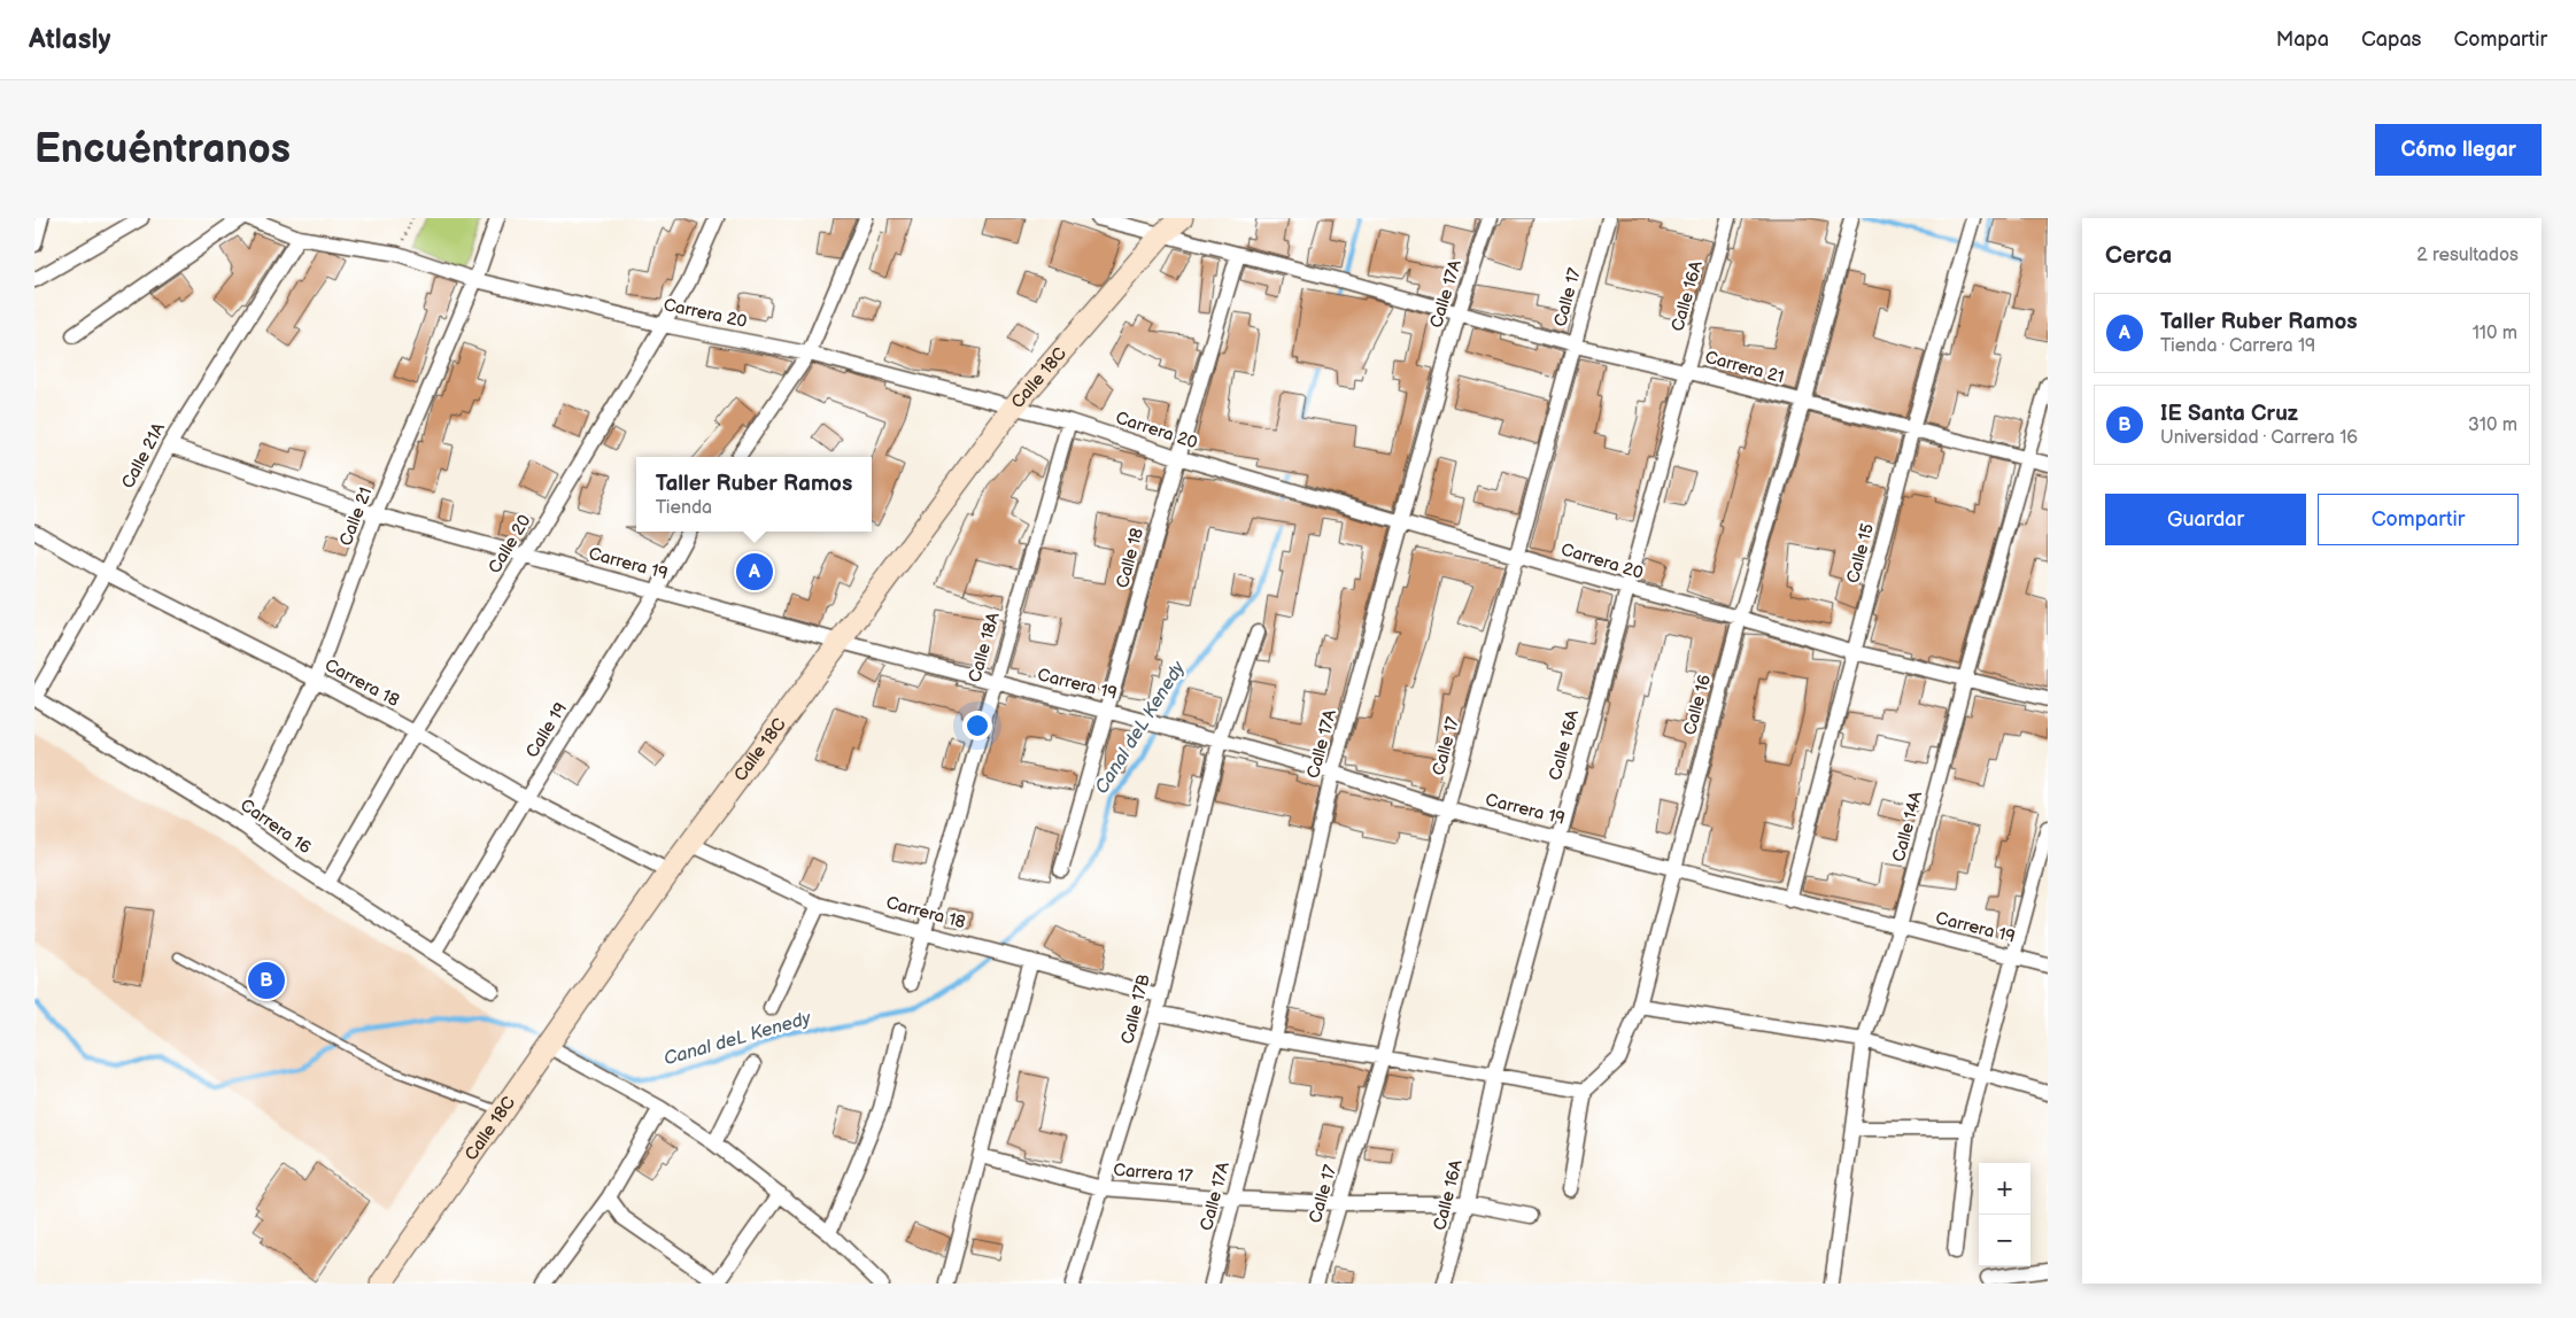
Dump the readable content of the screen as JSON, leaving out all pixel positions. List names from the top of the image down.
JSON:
{
  "streets": {
    "main road": ["Calle 18C"],
    "street": [
      "Calle 17A",
      "Calle 16A",
      "Calle 17",
      "Carrera 20",
      "Carrera 21",
      "Calle 21A",
      "Calle 21",
      "Calle 20",
      "Calle 15",
      "Calle 18",
      "Carrera 19",
      "Calle 18A",
      "Carrera 18",
      "Calle 16",
      "Calle 19",
      "Carrera 16",
      "Calle 14A",
      "Calle 17B",
      "Carrera 17"
    ]
  },
  "crossings": [
    ["Calle 17A", "Carrera 20"],
    ["Calle 17A", "Carrera 21"],
    ["Calle 17A", "Carrera 19"],
    ["Calle 17A", "Carrera 17"],
    ["Calle 16A", "Carrera 20"],
    ["Calle 16A", "Carrera 21"],
    ["Calle 16A", "Carrera 19"],
    ["Calle 16A", "Carrera 17"],
    ["Calle 17", "Carrera 20"],
    ["Calle 17", "Carrera 21"],
    ["Calle 17", "Carrera 19"],
    ["Calle 17", "Carrera 17"],
    ["Carrera 20", "Calle 18C"],
    ["Carrera 20", "Calle 21A"],
    ["Carrera 20", "Calle 21"],
    ["Carrera 20", "Calle 20"],
    ["Carrera 20", "Calle 15"],
    ["Carrera 20", "Calle 18"],
    ["Carrera 20", "Calle 18A"],
    ["Carrera 20", "Calle 16"],
    ["Carrera 20", "Calle 14A"],
    ["Carrera 21", "Calle 18C"],
    ["Carrera 21", "Calle 15"],
    ["Carrera 21", "Calle 18"],
    ["Carrera 21", "Calle 16"],
    ["Carrera 21", "Calle 14A"],
    ["Calle 18C", "Carrera 19"],
    ["Calle 18C", "Carrera 18"],
    ["Calle 21A", "Carrera 19"],
    ["Calle 21A", "Carrera 18"],
    ["Calle 21A", "Carrera 16"],
    ["Calle 21", "Carrera 19"],
    ["Calle 21", "Carrera 18"],
    ["Calle 21", "Carrera 16"],
    ["Calle 20", "Carrera 19"],
    ["Calle 20", "Carrera 18"],
    ["Calle 20", "Carrera 16"],
    ["Calle 15", "Carrera 19"],
    ["Calle 18", "Carrera 19"],
    ["Carrera 19", "Calle 18A"],
    ["Carrera 19", "Calle 16"],
    ["Carrera 19", "Calle 19"],
    ["Carrera 19", "Calle 14A"],
    ["Carrera 19", "Calle 17B"],
    ["Calle 18A", "Carrera 18"],
    ["Carrera 18", "Calle 19"],
    ["Carrera 18", "Calle 17B"],
    ["Calle 19", "Carrera 16"],
    ["Calle 17B", "Carrera 17"]
  ],
  "water": ["Canal deL Kenedy"],
  "page": {
    "header": "Atlasly",
    "nav": ["Mapa", "Capas", "Compartir"],
    "buttons": [
      "Cómo llegar",
      ["Guardar", "Compartir"]
    ],
    "title": "Encuéntranos",
    "heading": ["Cerca", "2 resultados"],
    "list": [
      {
        "mark": "A",
        "name": "Taller Ruber Ramos",
        "note": "Tienda · Carrera 19",
        "value": "110 m"
      },
      {
        "mark": "B",
        "name": "IE Santa Cruz",
        "note": "Universidad · Carrera 16",
        "value": "310 m"
      }
    ],
    "popup": ["Taller Ruber Ramos", "Tienda"],
    "pins": ["A", "B"],
    "map_buttons": ["+", "−"]
  }
}
